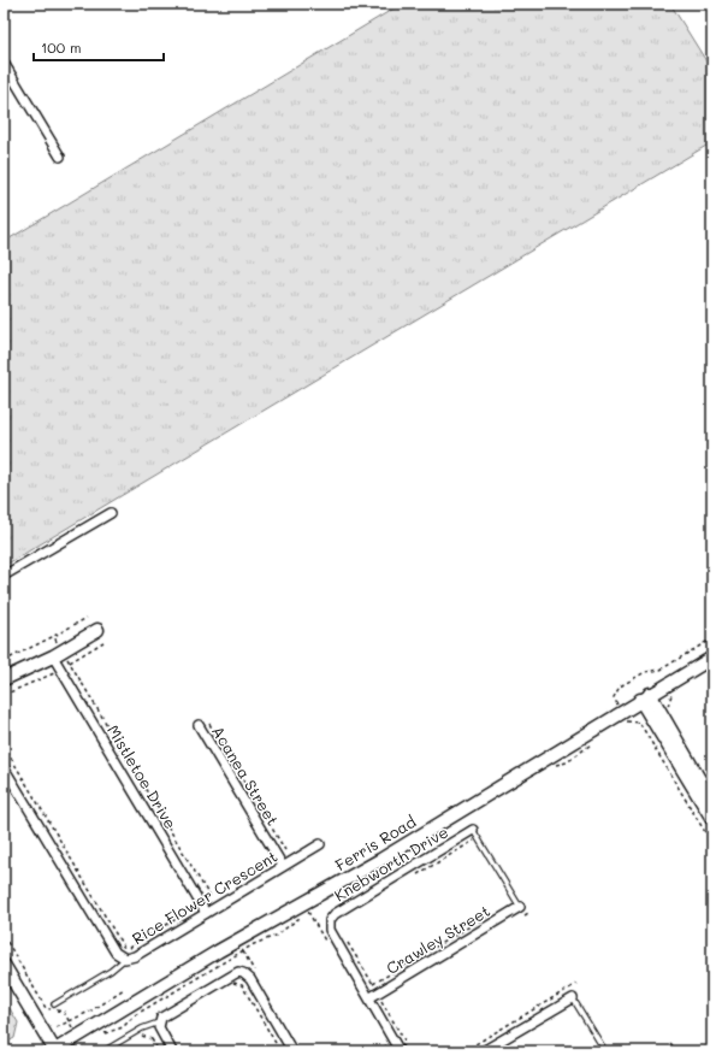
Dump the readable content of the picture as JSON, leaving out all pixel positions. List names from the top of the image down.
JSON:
{
  "streets": {
    "street": [
      "Acanea Street",
      "Mistletoe Drive",
      "Ferris Road",
      "Knebworth Drive",
      "Rice Flower Crescent",
      "Crawley Street"
    ]
  },
  "crossings": [
    ["Acanea Street", "Rice Flower Crescent"],
    ["Mistletoe Drive", "Rice Flower Crescent"],
    ["Knebworth Drive", "Crawley Street"]
  ],
  "scale_bar": "100 m"
}
